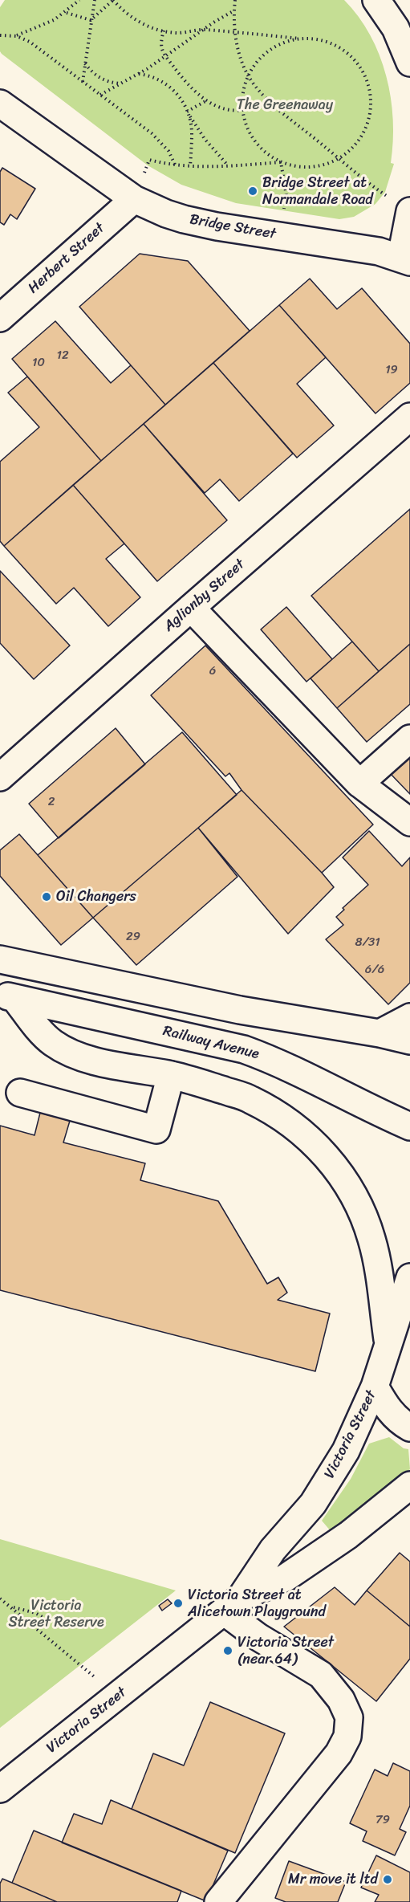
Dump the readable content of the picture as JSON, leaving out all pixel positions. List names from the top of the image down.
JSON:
{
  "streets": {
    "main road": [
      "Bridge Street",
      "Herbert Street",
      "Aglionby Street",
      "Railway Avenue",
      "Victoria Street"
    ]
  },
  "crossings": [
    ["Bridge Street", "Herbert Street"]
  ],
  "parks": ["The Greenaway", "Victoria Street Reserve"],
  "places": [
    "Bridge Street at Normandale Road",
    "Oil Changers",
    "Victoria Street at Alicetown Playground",
    "Victoria Street (near 64)",
    "Mr move it ltd"
  ],
  "house_numbers": [
    "12",
    "10",
    "19",
    "6",
    "2",
    "29",
    "8/31",
    "6/6",
    "79"
  ]
}
